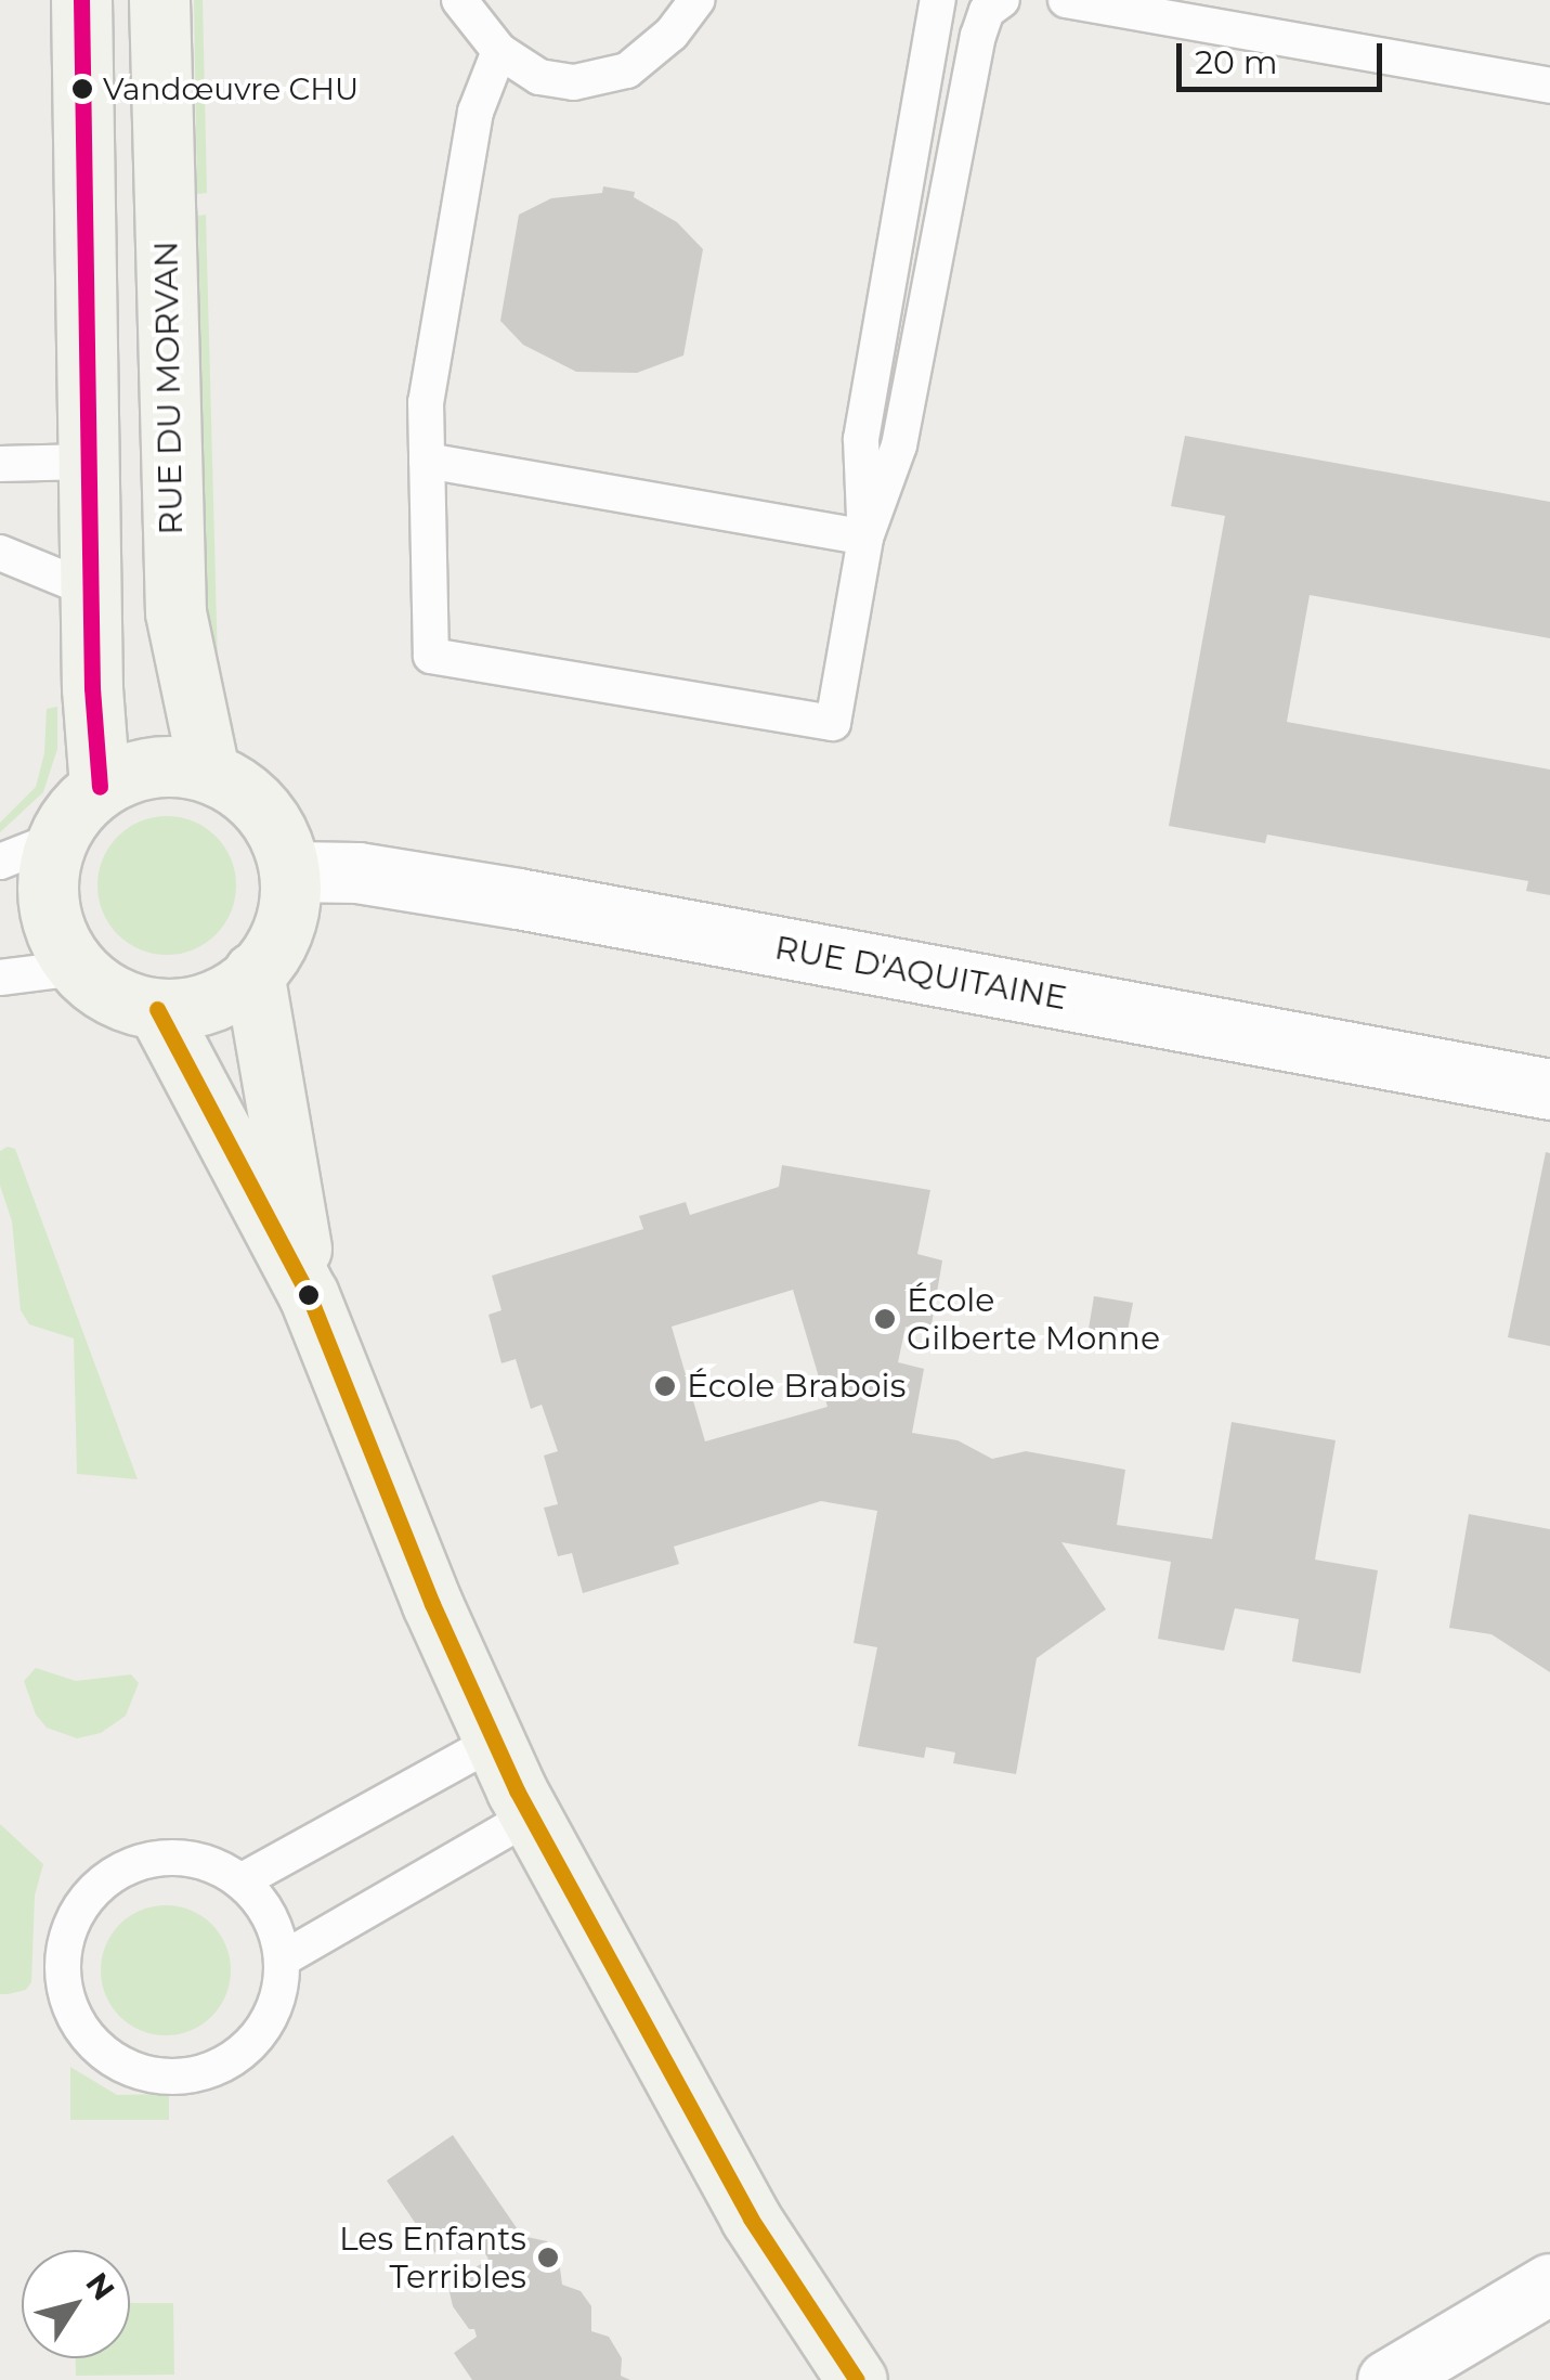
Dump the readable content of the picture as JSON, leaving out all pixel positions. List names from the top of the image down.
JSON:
{
  "streets": {
    "street": ["RUE DU MORVAN", "RUE D'AQUITAINE"]
  },
  "crossings": [
    ["RUE DU MORVAN", "RUE D'AQUITAINE"]
  ],
  "places": [
    "Vandœuvre CHU",
    "École Gilberte Monne",
    "École Brabois",
    "Les Enfants Terribles"
  ],
  "scale_bar": "20 m",
  "north": "top right"
}
